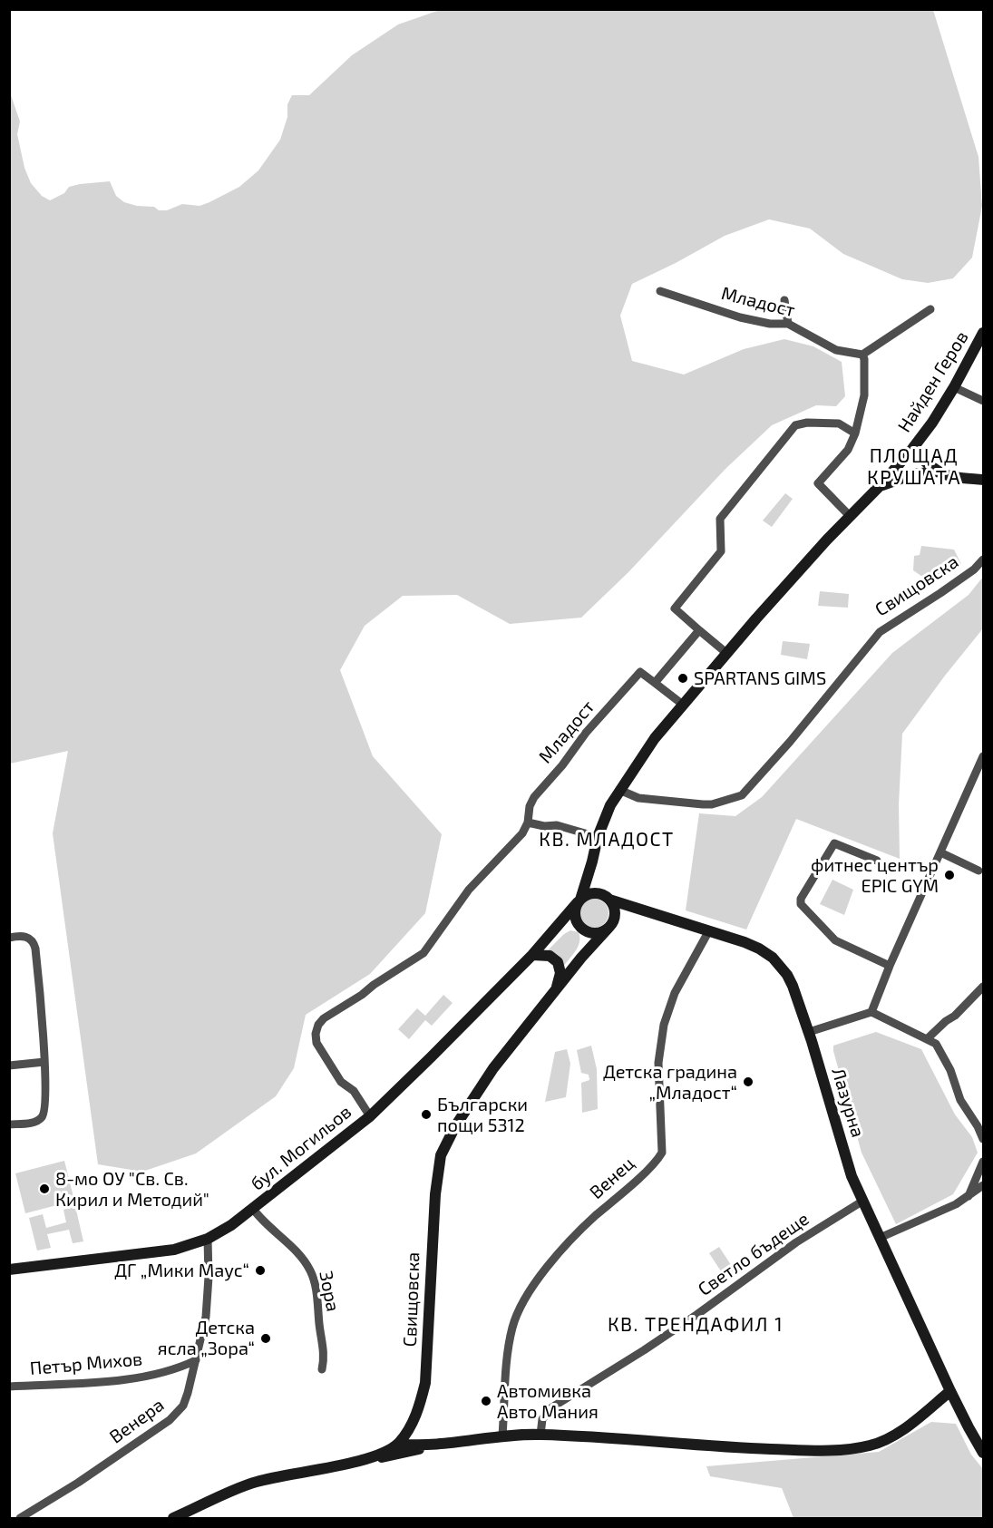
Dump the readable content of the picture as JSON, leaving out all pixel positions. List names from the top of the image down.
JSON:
{
  "streets": {
    "street": [
      "Младост",
      "Найден Геров",
      "Свищовска",
      "Лазурна",
      "бул. Могильов",
      "Венец",
      "Светло бъдеще",
      "Зора",
      "Петър Михов",
      "Венера"
    ]
  },
  "crossings": [
    ["Младост", "бул. Могильов"],
    ["Свищовска", "Лазурна"],
    ["Свищовска", "бул. Могильов"],
    ["Лазурна", "бул. Могильов"],
    ["Лазурна", "Венец"],
    ["Лазурна", "Светло бъдеще"],
    ["бул. Могильов", "Зора"],
    ["бул. Могильов", "Венера"],
    ["Петър Михов", "Венера"]
  ],
  "districts": ["ПЛОЩАД КРУШАТА", "КВ. МЛАДОСТ", "КВ. ТРЕНДАФИЛ 1"],
  "places": [
    "SPARTANS GIMS",
    "фитнес център EPIC GYM",
    "Детска градина „Младост“",
    "Български пощи 5312",
    "8-мо ОУ \"Св. Св. Кирил и Методий\"",
    "ДГ „Мики Маус“",
    "Детска ясла „Зора“",
    "Автомивка Авто Мания"
  ]
}
